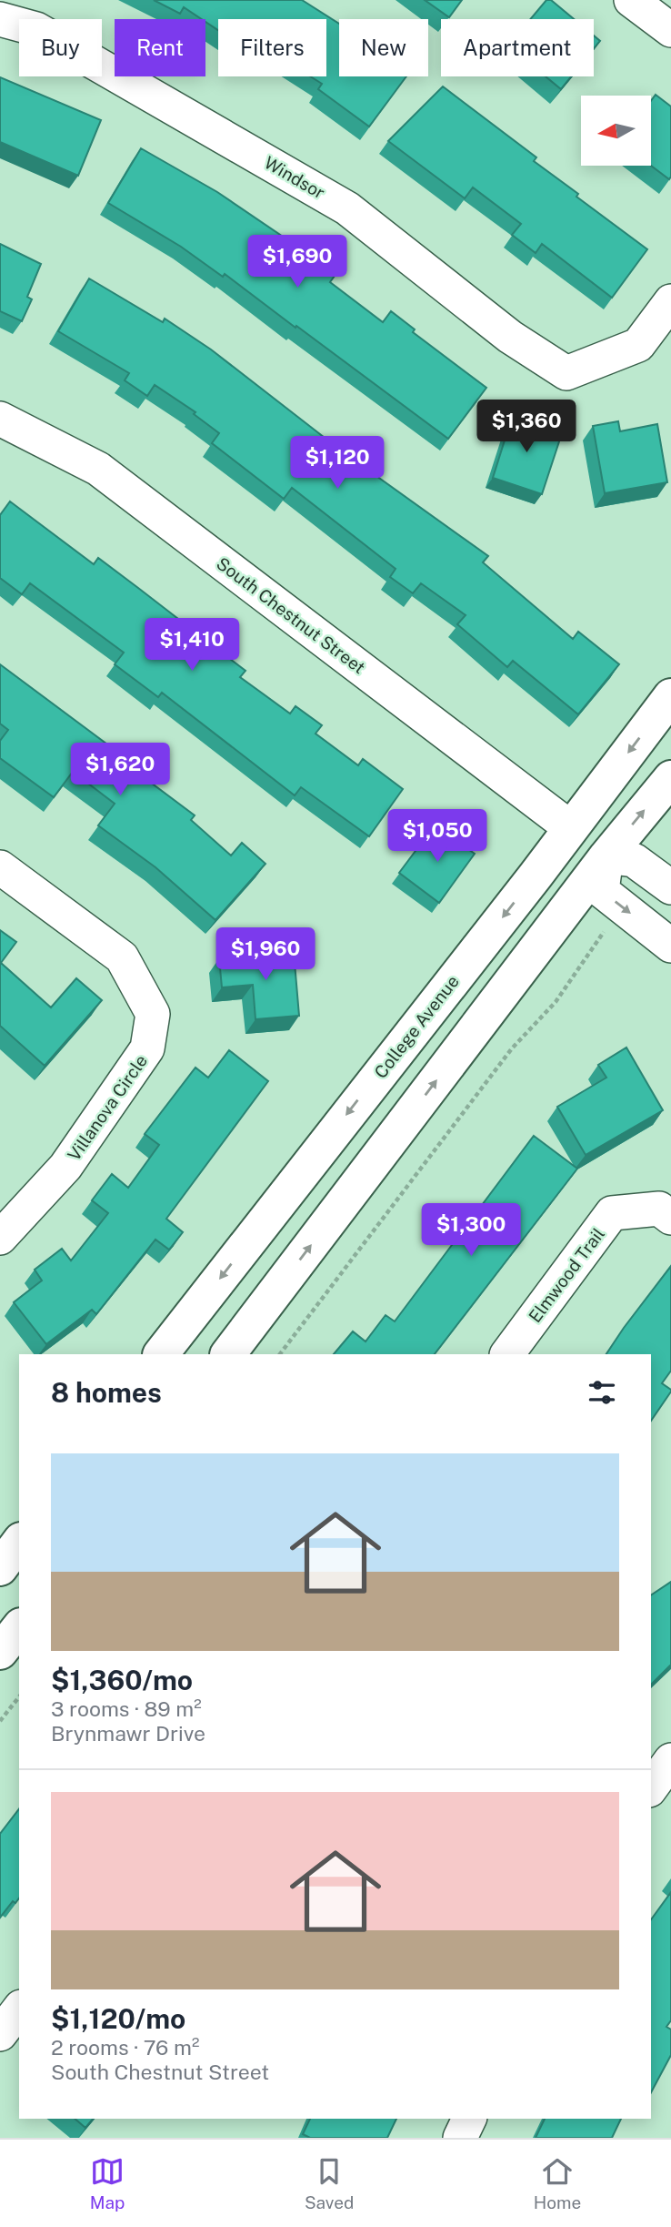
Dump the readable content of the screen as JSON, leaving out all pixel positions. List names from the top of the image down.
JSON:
{
  "streets": {
    "main road": ["College Avenue"],
    "street": [
      "Windsor",
      "South Chestnut Street",
      "Villanova Circle",
      "Elmwood Trail"
    ]
  },
  "crossings": [
    ["South Chestnut Street", "College Avenue"]
  ],
  "north": "left",
  "page": {
    "chip": [
      "Buy",
      "Rent",
      "Filters",
      "New",
      "Apartment"
    ],
    "price": [
      "$1,690",
      "$1,360",
      "$1,120",
      "$1,410",
      "$1,620",
      "$1,050",
      "$1,960",
      "$1,300"
    ],
    "heading": "8 homes",
    "list": [
      {
        "name": "$1,360/mo",
        "note": "3 rooms · 89 m² · Brynmawr Drive"
      },
      {
        "name": "$1,120/mo",
        "note": "2 rooms · 76 m² · South Chestnut Street"
      }
    ],
    "tabs": ["Map", "Saved", "Home"]
  }
}
